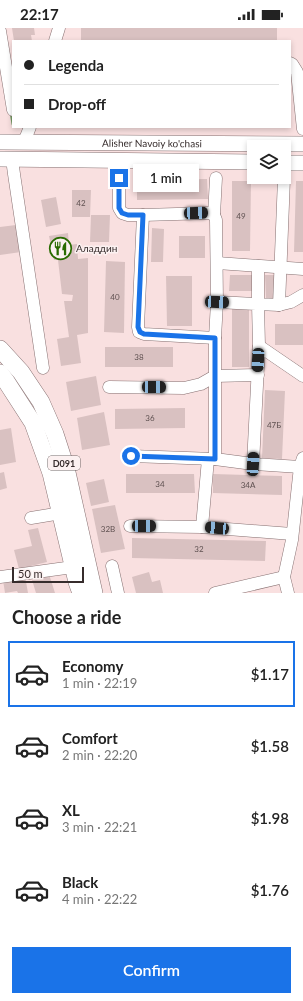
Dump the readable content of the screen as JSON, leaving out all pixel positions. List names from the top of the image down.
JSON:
{
  "streets": {
    "highway": ["D091"],
    "main road": ["Alisher Navoiy ko'chasi"]
  },
  "places": {
    "restaurant": ["Аладдин"]
  },
  "house_numbers": [
    "42",
    "49",
    "40",
    "38",
    "36",
    "47Б",
    "34",
    "34А",
    "32В",
    "32"
  ],
  "scale_bar": "50 m",
  "page": {
    "status": "22:17",
    "banner": ["Legenda", "Drop-off"],
    "bubble": "1 min",
    "scale": "50 m",
    "heading": "Choose a ride",
    "list": [
      {
        "name": "Economy",
        "note": "1 min · 22:19",
        "value": "$1.17"
      },
      {
        "name": "Comfort",
        "note": "2 min · 22:20",
        "value": "$1.58"
      },
      {
        "name": "XL",
        "note": "3 min · 22:21",
        "value": "$1.98"
      },
      {
        "name": "Black",
        "note": "4 min · 22:22",
        "value": "$1.76"
      }
    ],
    "buttons": "Confirm"
  }
}
